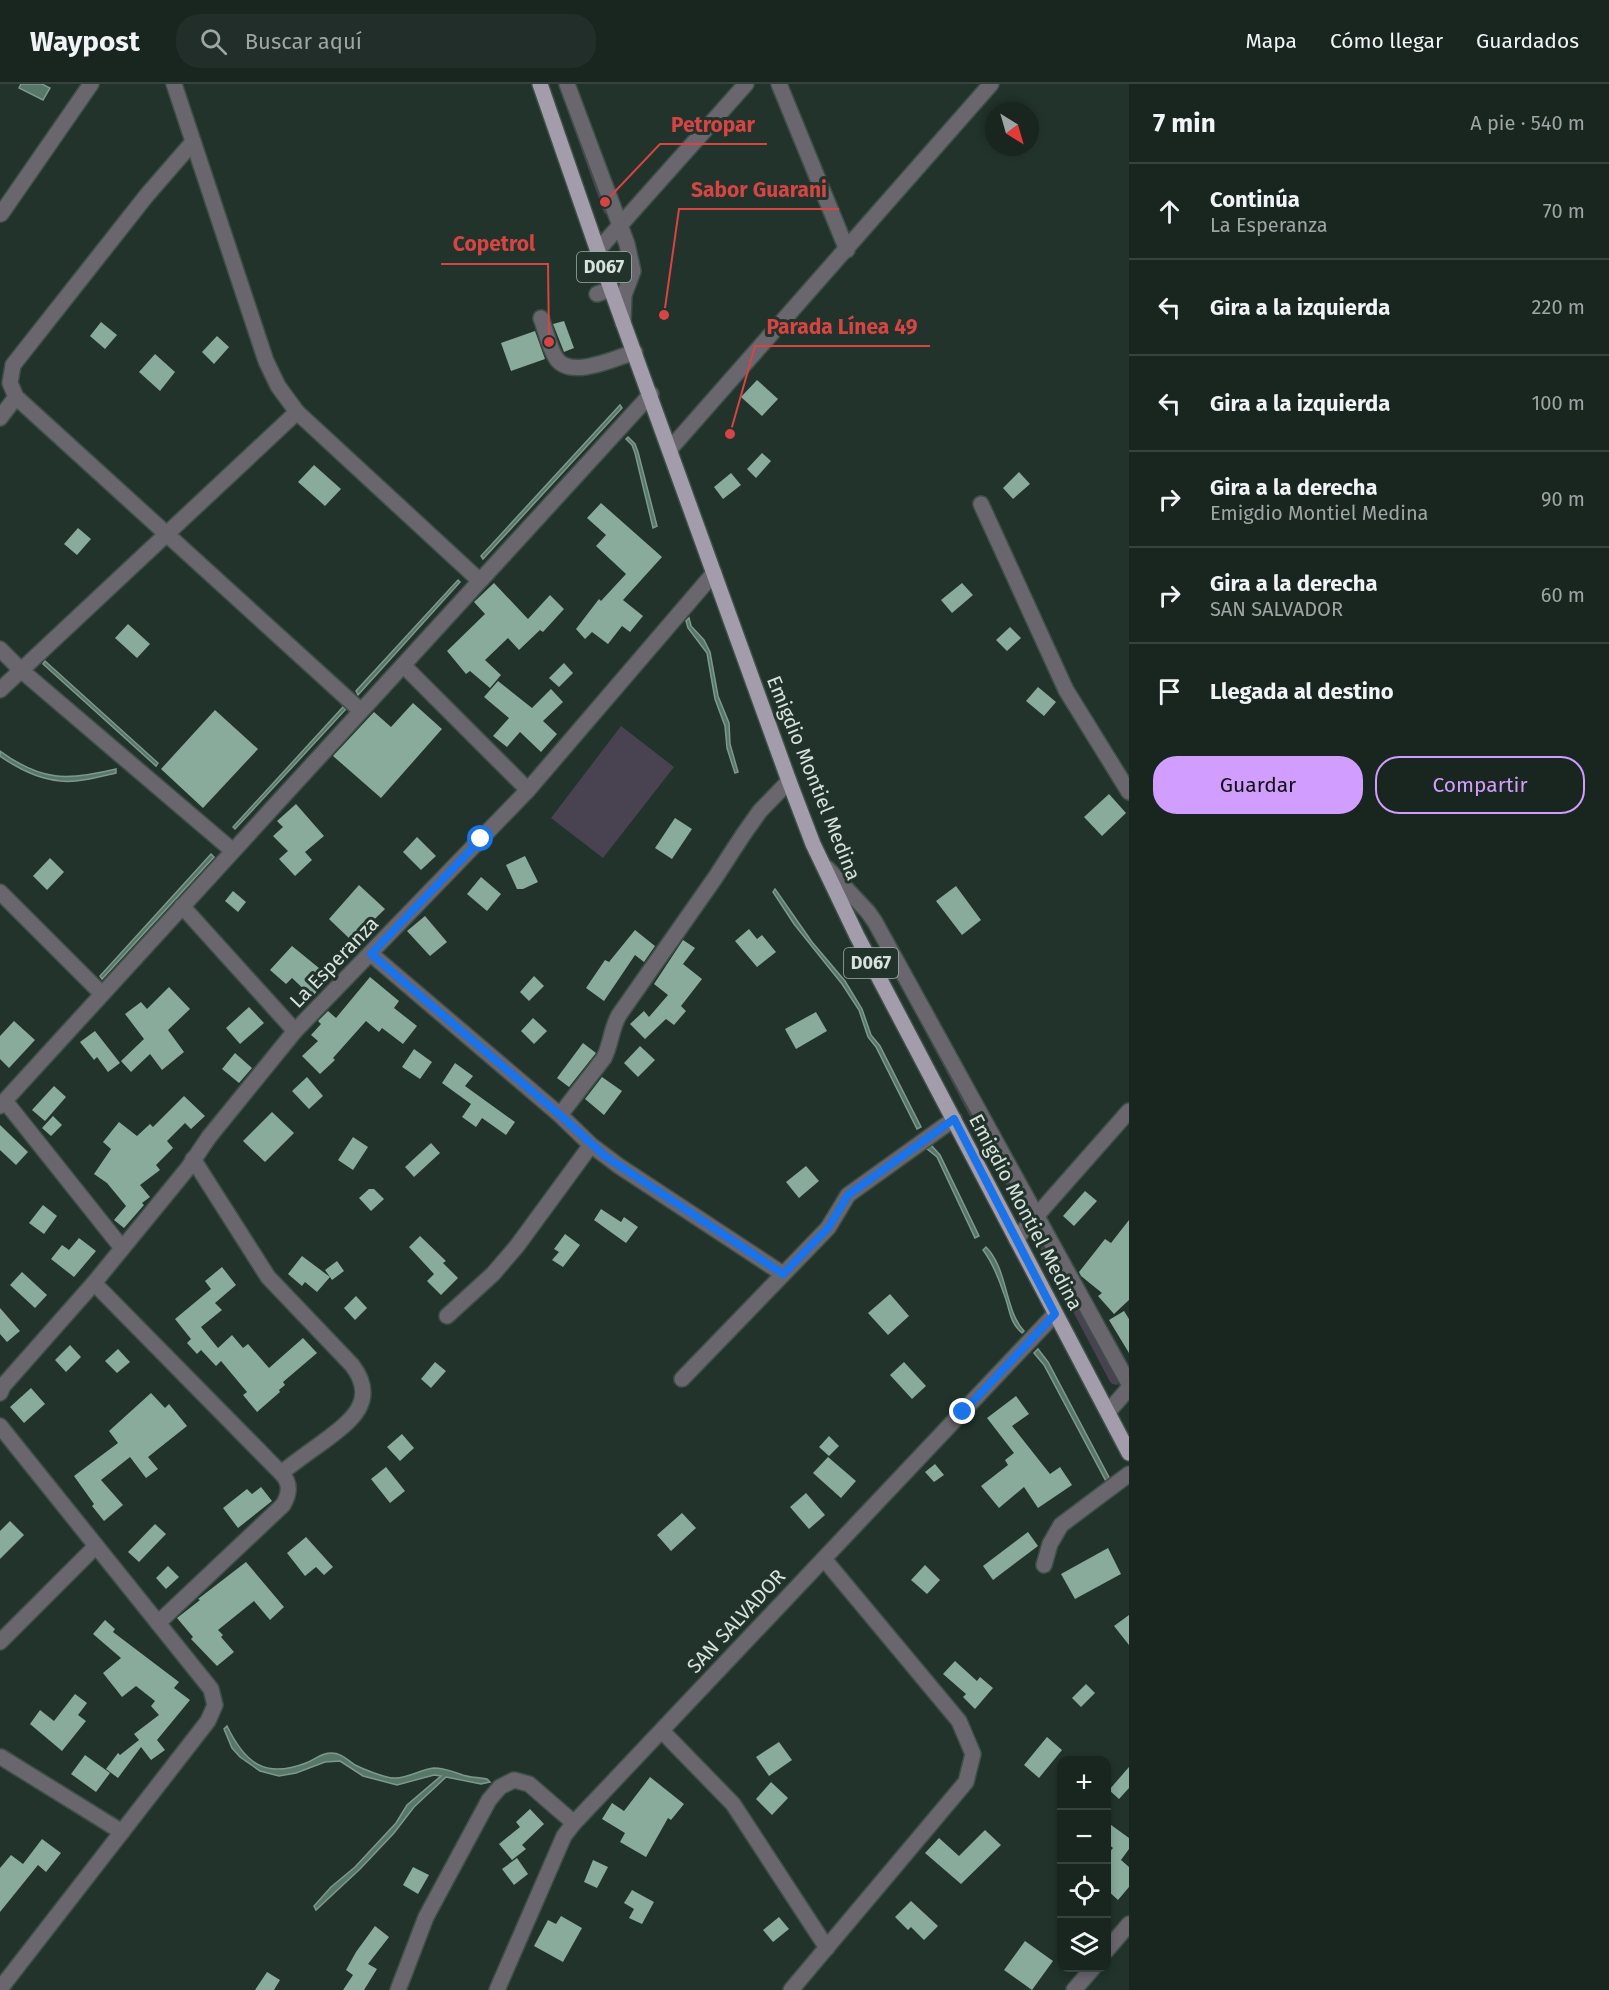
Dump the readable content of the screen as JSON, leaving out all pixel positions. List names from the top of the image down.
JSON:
{
  "streets": {
    "main road": ["D067", "Emigdio Montiel Medina"],
    "street": ["La Esperanza", "SAN SALVADOR"]
  },
  "crossings": [
    ["Emigdio Montiel Medina", "La Esperanza"],
    ["Emigdio Montiel Medina", "SAN SALVADOR"]
  ],
  "places": [
    "Petropar",
    "Sabor Guarani",
    "Copetrol",
    "Parada Línea 49"
  ],
  "north": "bottom right",
  "page": {
    "header": "Waypost",
    "search": "Buscar aquí",
    "nav": ["Mapa", "Cómo llegar", "Guardados"],
    "heading": ["7 min", "A pie · 540 m"],
    "list": [
      ["Continúa", "La Esperanza", "70 m"],
      ["Gira a la izquierda", "220 m"],
      ["Gira a la izquierda", "100 m"],
      ["Gira a la derecha", "Emigdio Montiel Medina", "90 m"],
      ["Gira a la derecha", "SAN SALVADOR", "60 m"],
      "Llegada al destino"
    ],
    "buttons": ["Guardar", "Compartir"],
    "map_buttons": ["+", "−"]
  }
}
